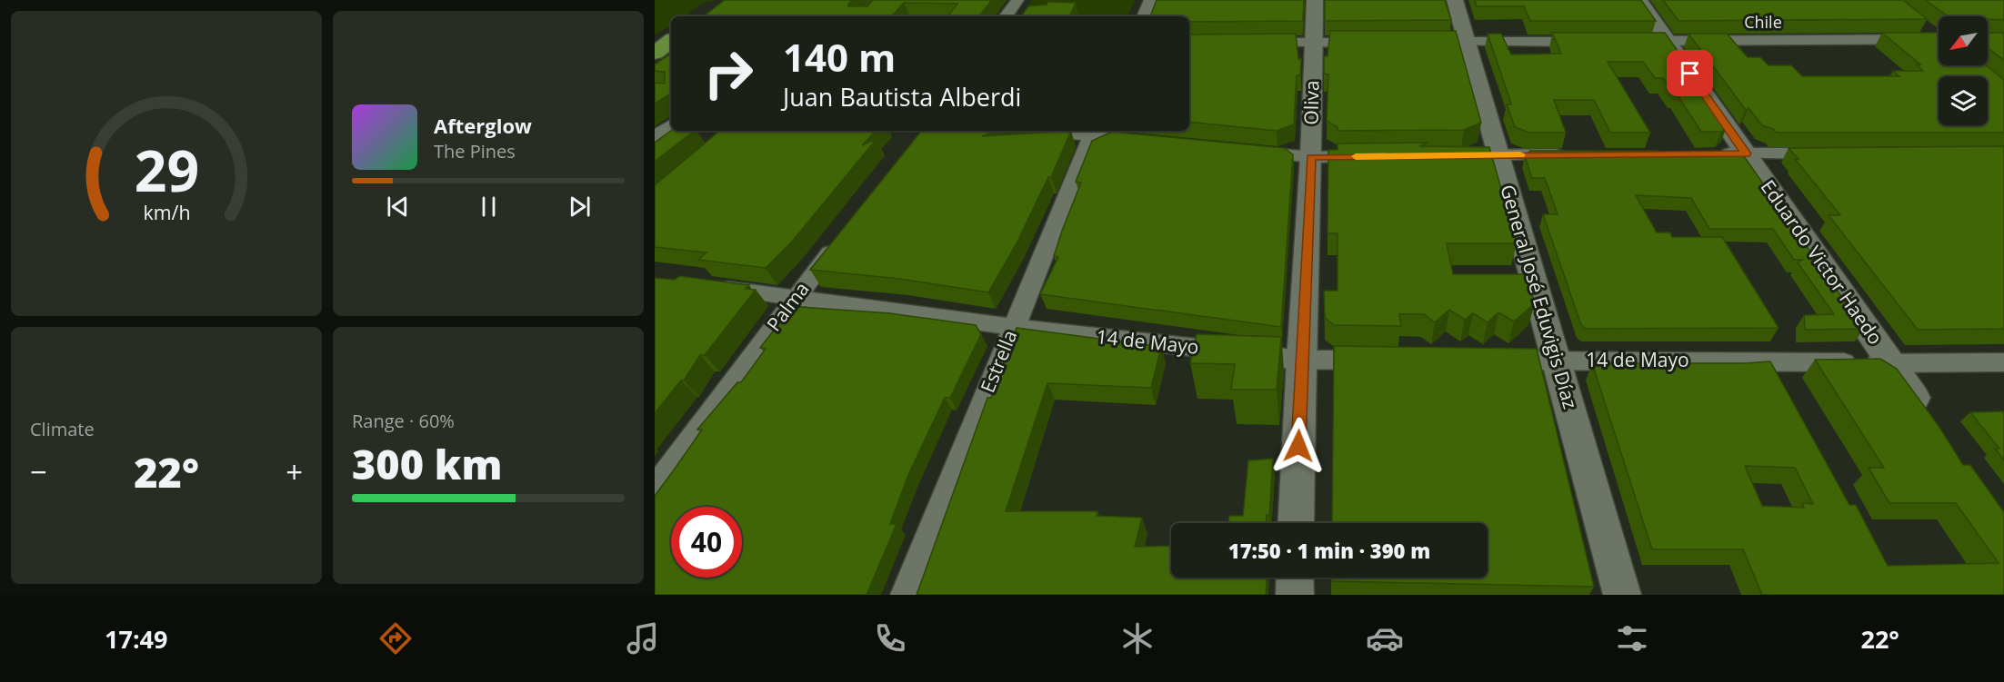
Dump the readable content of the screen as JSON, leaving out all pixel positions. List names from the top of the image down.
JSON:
{
  "streets": {
    "street": [
      "Chile",
      "Oliva",
      "Eduardo Victor Haedo",
      "General José Eduvigis Díaz",
      "Palma",
      "14 de Mayo",
      "Estrella"
    ]
  },
  "crossings": [
    ["Chile", "Eduardo Victor Haedo"],
    ["Oliva", "14 de Mayo"],
    ["Eduardo Victor Haedo", "14 de Mayo"],
    ["General José Eduvigis Díaz", "14 de Mayo"],
    ["Palma", "14 de Mayo"],
    ["14 de Mayo", "Estrella"]
  ],
  "north": "bottom left",
  "page": {
    "turn": ["140 m", "Juan Bautista Alberdi"],
    "song": ["Afterglow", "The Pines"],
    "tile": [
      "Climate",
      ["Range · 60%", "300 km"]
    ],
    "heat": ["−", "22°", "+"],
    "limit": "40",
    "trip": "17:50 · 1 min · 390 m",
    "tabs": ["17:49", "22°"],
    "gauge": ["29", "km/h"]
  }
}
